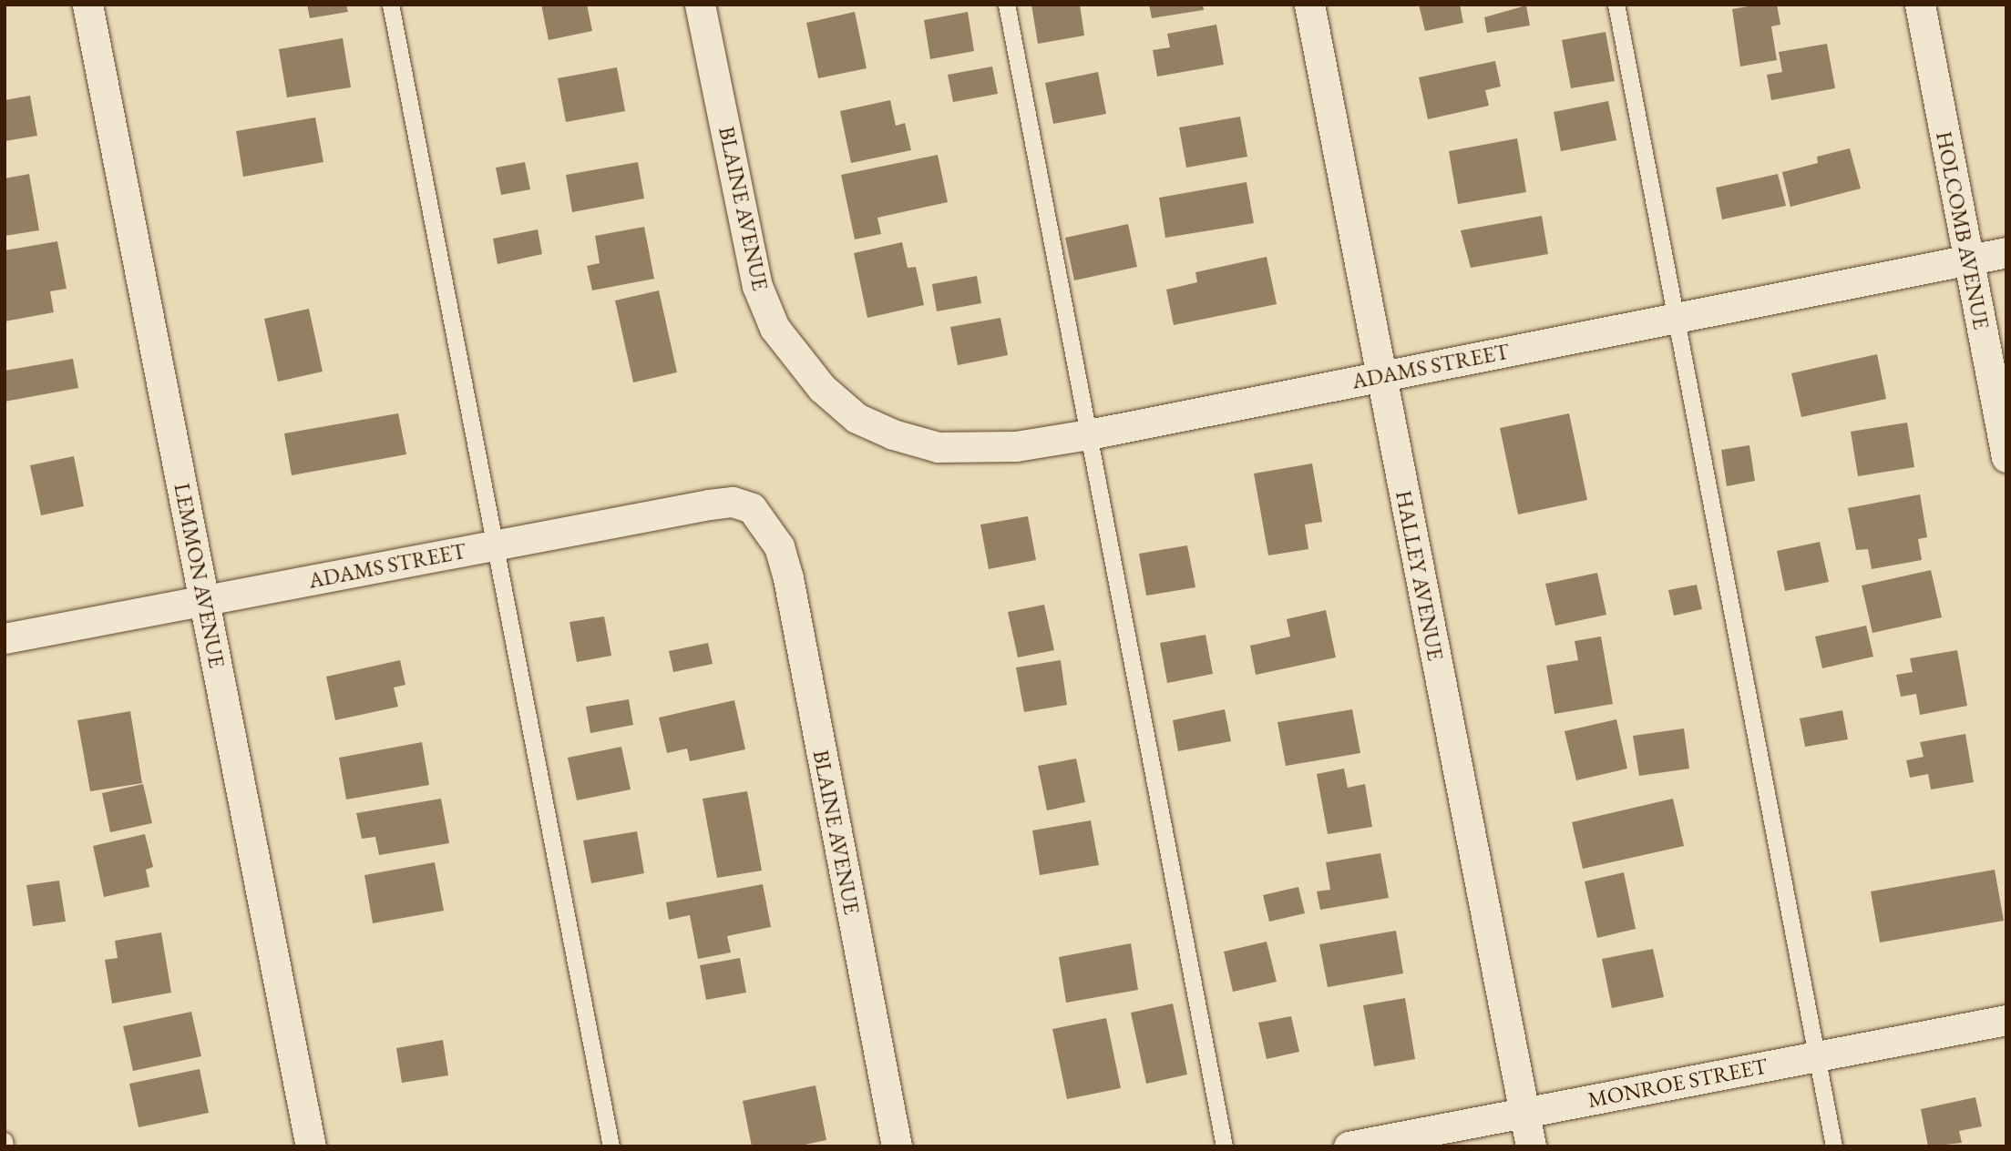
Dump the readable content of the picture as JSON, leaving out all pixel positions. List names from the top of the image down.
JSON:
{
  "streets": {
    "street": [
      "BLAINE AVENUE",
      "HOLCOMB AVENUE",
      "ADAMS STREET",
      "LEMMON AVENUE",
      "HALLEY AVENUE",
      "MONROE STREET"
    ]
  },
  "crossings": [
    ["BLAINE AVENUE", "ADAMS STREET"],
    ["HOLCOMB AVENUE", "ADAMS STREET"],
    ["ADAMS STREET", "LEMMON AVENUE"],
    ["ADAMS STREET", "HALLEY AVENUE"],
    ["HALLEY AVENUE", "MONROE STREET"]
  ]
}
